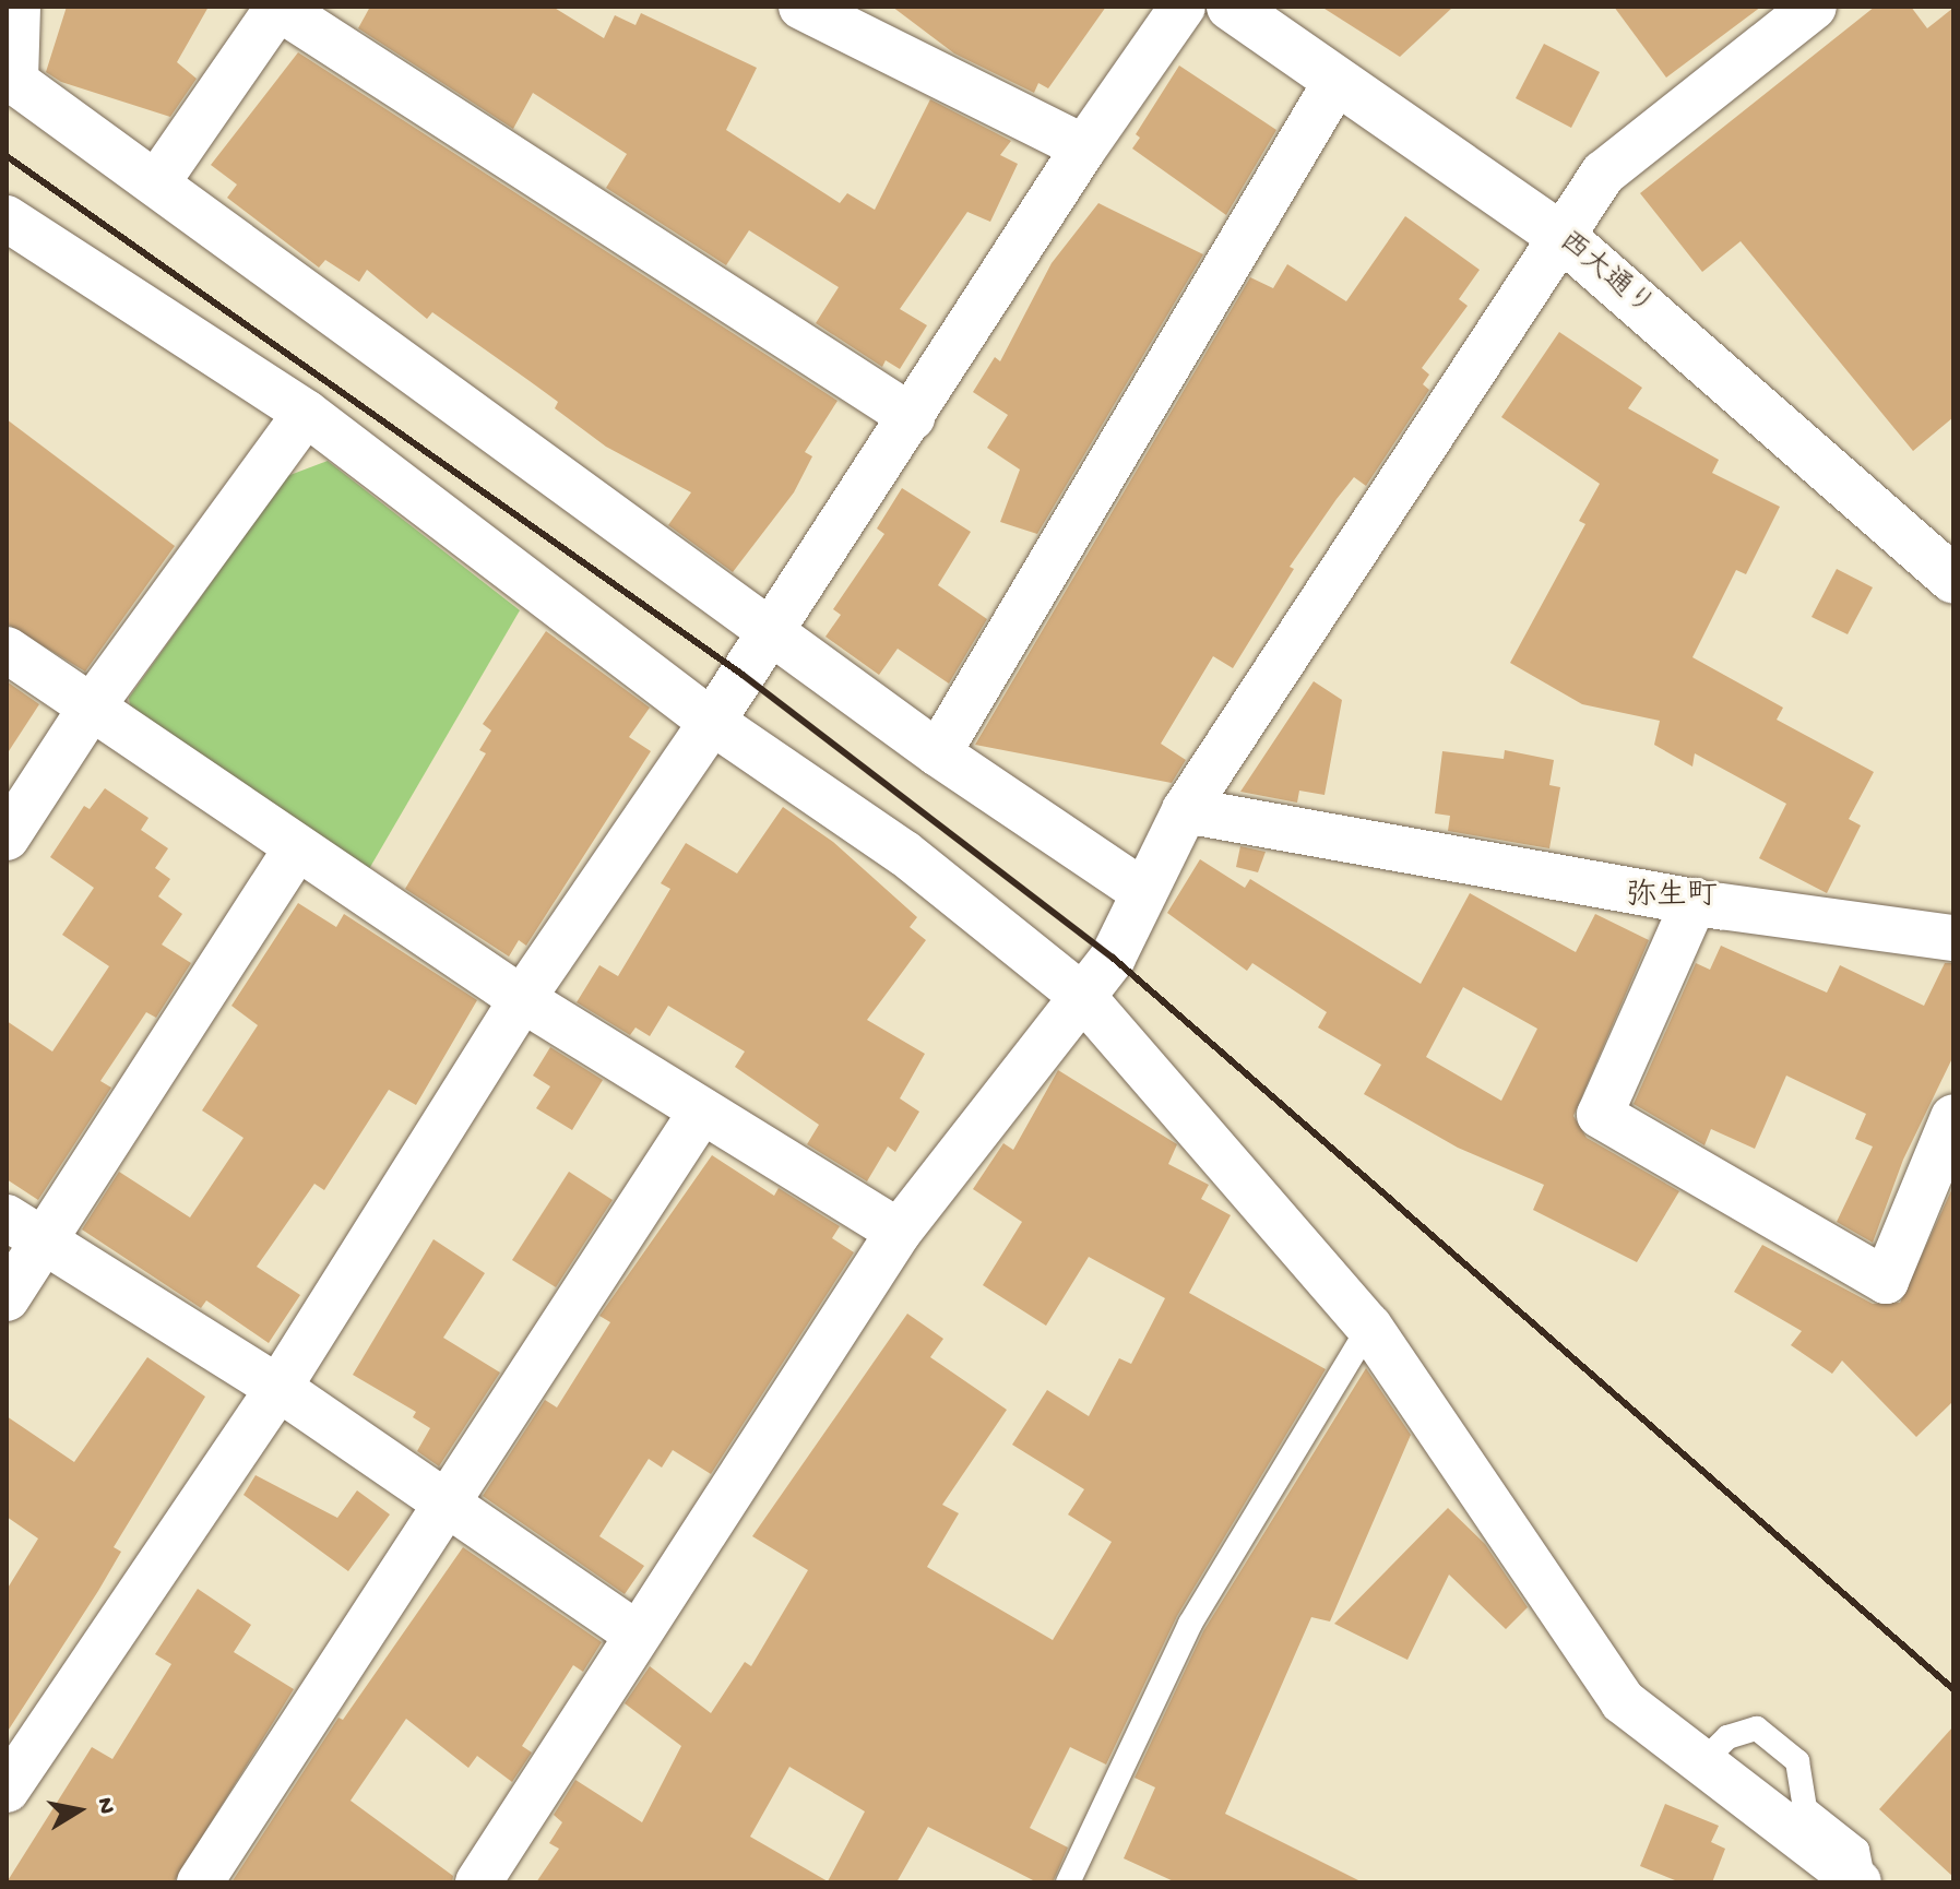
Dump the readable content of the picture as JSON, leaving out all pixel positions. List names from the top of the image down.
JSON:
{
  "streets": {
    "highway": ["西大通り"]
  },
  "districts": ["弥生町"],
  "north": "right"
}
